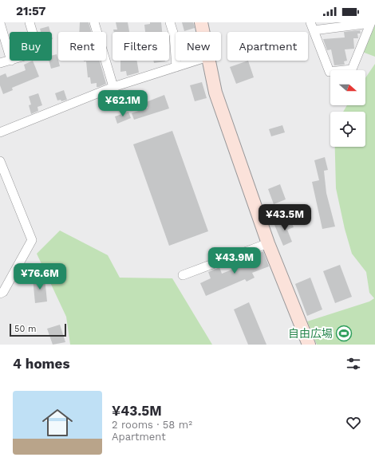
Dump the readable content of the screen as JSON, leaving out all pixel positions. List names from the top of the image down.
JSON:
{
  "places": {
    "sports": ["自由広場"]
  },
  "scale_bar": "50 m",
  "north": "right",
  "page": {
    "status": "21:57",
    "chip": [
      "Buy",
      "Rent",
      "Filters",
      "New",
      "Apartment"
    ],
    "price": [
      "¥62.1M",
      "¥43.5M",
      "¥43.9M",
      "¥76.6M"
    ],
    "scale": "50 m",
    "heading": "4 homes",
    "list": [
      {
        "name": "¥43.5M",
        "note": "2 rooms · 58 m² · Apartment"
      }
    ]
  }
}
